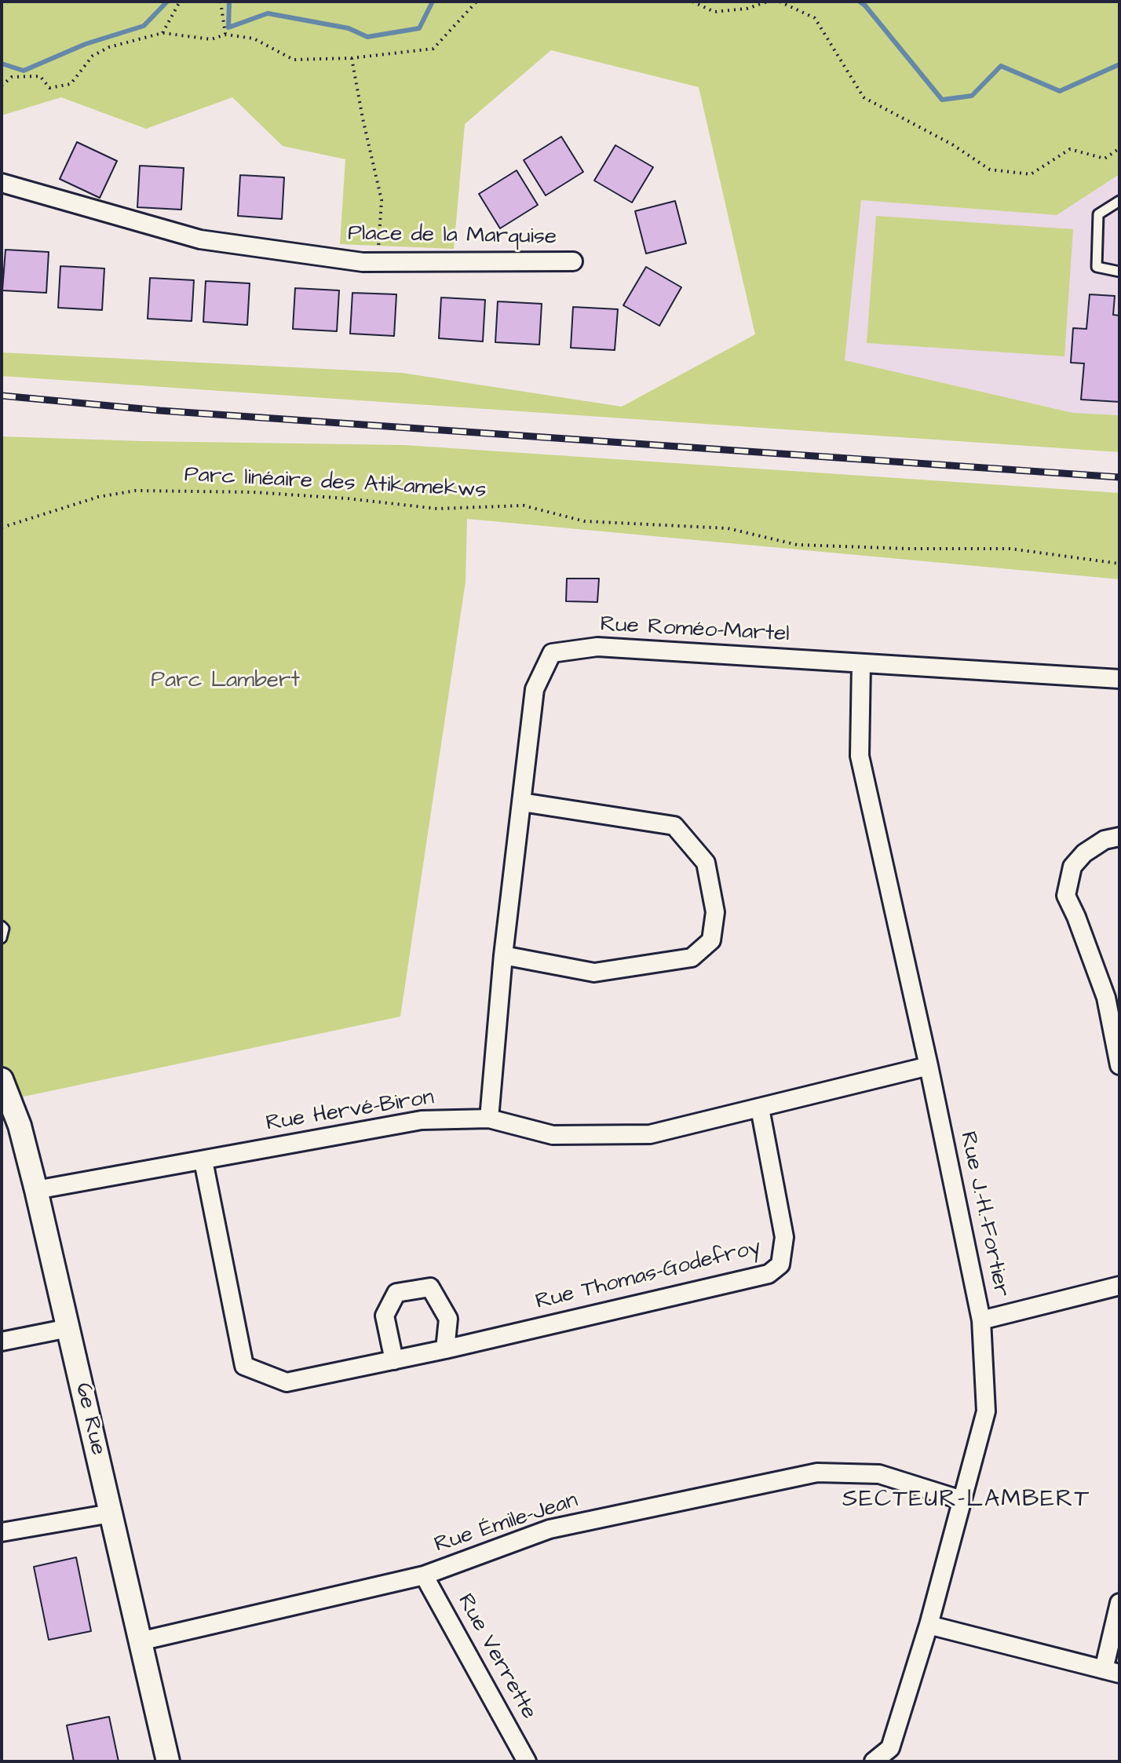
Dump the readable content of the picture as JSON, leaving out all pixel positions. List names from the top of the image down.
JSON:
{
  "streets": {
    "street": [
      "Place de la Marquise",
      "Rue Roméo-Martel",
      "Rue Hervé-Biron",
      "Rue J.-H.-Fortier",
      "Rue Thomas-Godefroy",
      "6e Rue",
      "Rue Émile-Jean",
      "Rue Verrette"
    ],
    "path": ["Parc linéaire des Atikamekws"]
  },
  "crossings": [
    ["Rue Roméo-Martel", "Rue Hervé-Biron"],
    ["Rue Roméo-Martel", "Rue J.-H.-Fortier"],
    ["Rue Hervé-Biron", "Rue J.-H.-Fortier"],
    ["Rue Hervé-Biron", "Rue Thomas-Godefroy"],
    ["Rue Hervé-Biron", "6e Rue"],
    ["Rue J.-H.-Fortier", "Rue Émile-Jean"],
    ["6e Rue", "Rue Émile-Jean"],
    ["Rue Émile-Jean", "Rue Verrette"]
  ],
  "districts": ["SECTEUR-LAMBERT"],
  "parks": ["Parc Lambert"]
}
